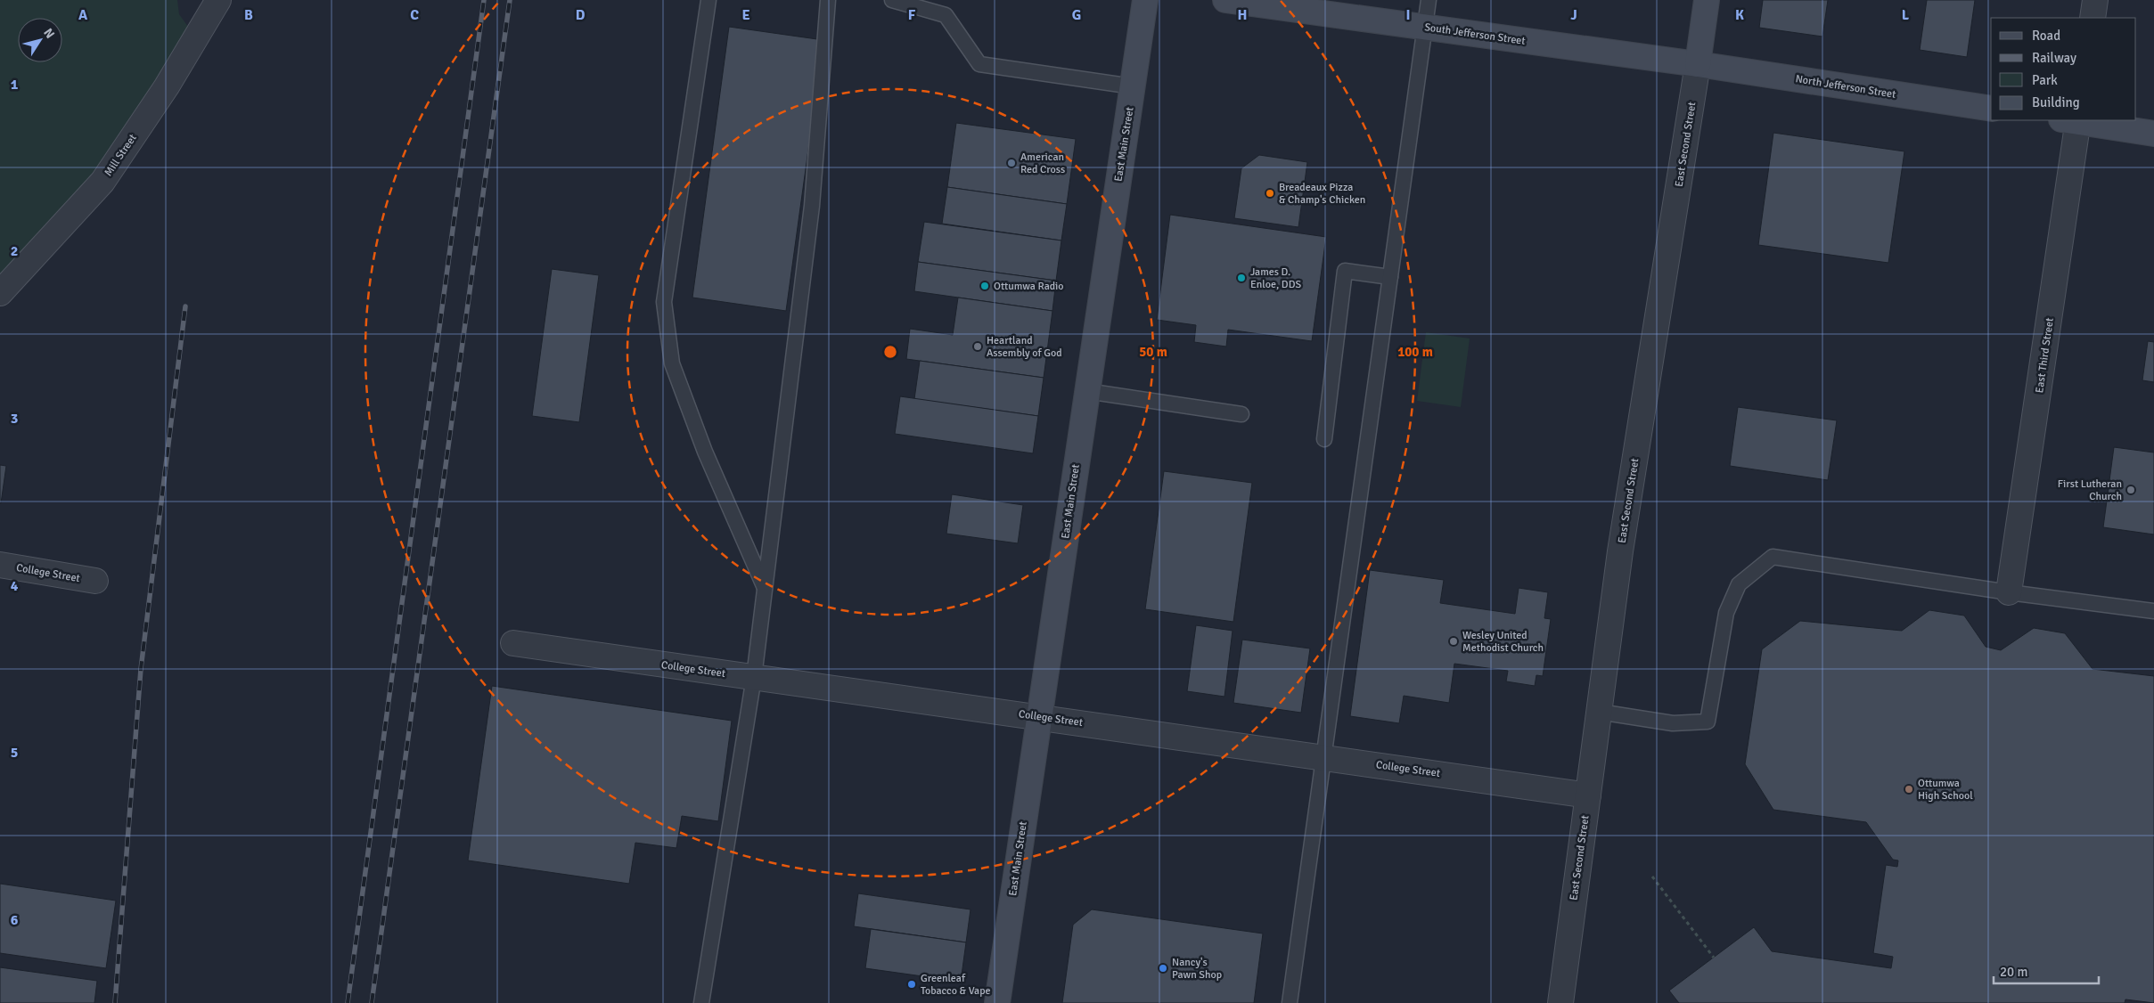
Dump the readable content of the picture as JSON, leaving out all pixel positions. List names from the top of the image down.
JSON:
{
  "streets": {
    "main road": [
      "South Jefferson Street",
      "North Jefferson Street",
      "East Main Street",
      "East Second Street"
    ],
    "street": ["Mill Street", "East Third Street", "College Street"]
  },
  "crossings": [
    ["South Jefferson Street", "North Jefferson Street"],
    ["South Jefferson Street", "East Second Street"],
    ["North Jefferson Street", "East Second Street"],
    ["East Main Street", "College Street"],
    ["East Second Street", "College Street"]
  ],
  "places": [
    "American Red Cross",
    "Breadeaux Pizza & Champ's Chicken",
    "James D. Enloe, DDS",
    "Ottumwa Radio",
    "Heartland Assembly of God",
    "First Lutheran Church",
    "Wesley United Methodist Church",
    "Ottumwa High School",
    "Nancy's Pawn Shop",
    "Greenleaf Tobacco & Vape"
  ],
  "legend": [
    "Road",
    "Railway",
    "Park",
    "Building"
  ],
  "scale_bar": "20 m",
  "north": "top right",
  "grid": {
    "columns": [
      "A",
      "B",
      "C",
      "D",
      "E",
      "F",
      "G",
      "H",
      "I",
      "J",
      "K",
      "L"
    ],
    "rows": [
      "1",
      "2",
      "3",
      "4",
      "5",
      "6"
    ]
  },
  "rings": ["50 m", "100 m"]
}
